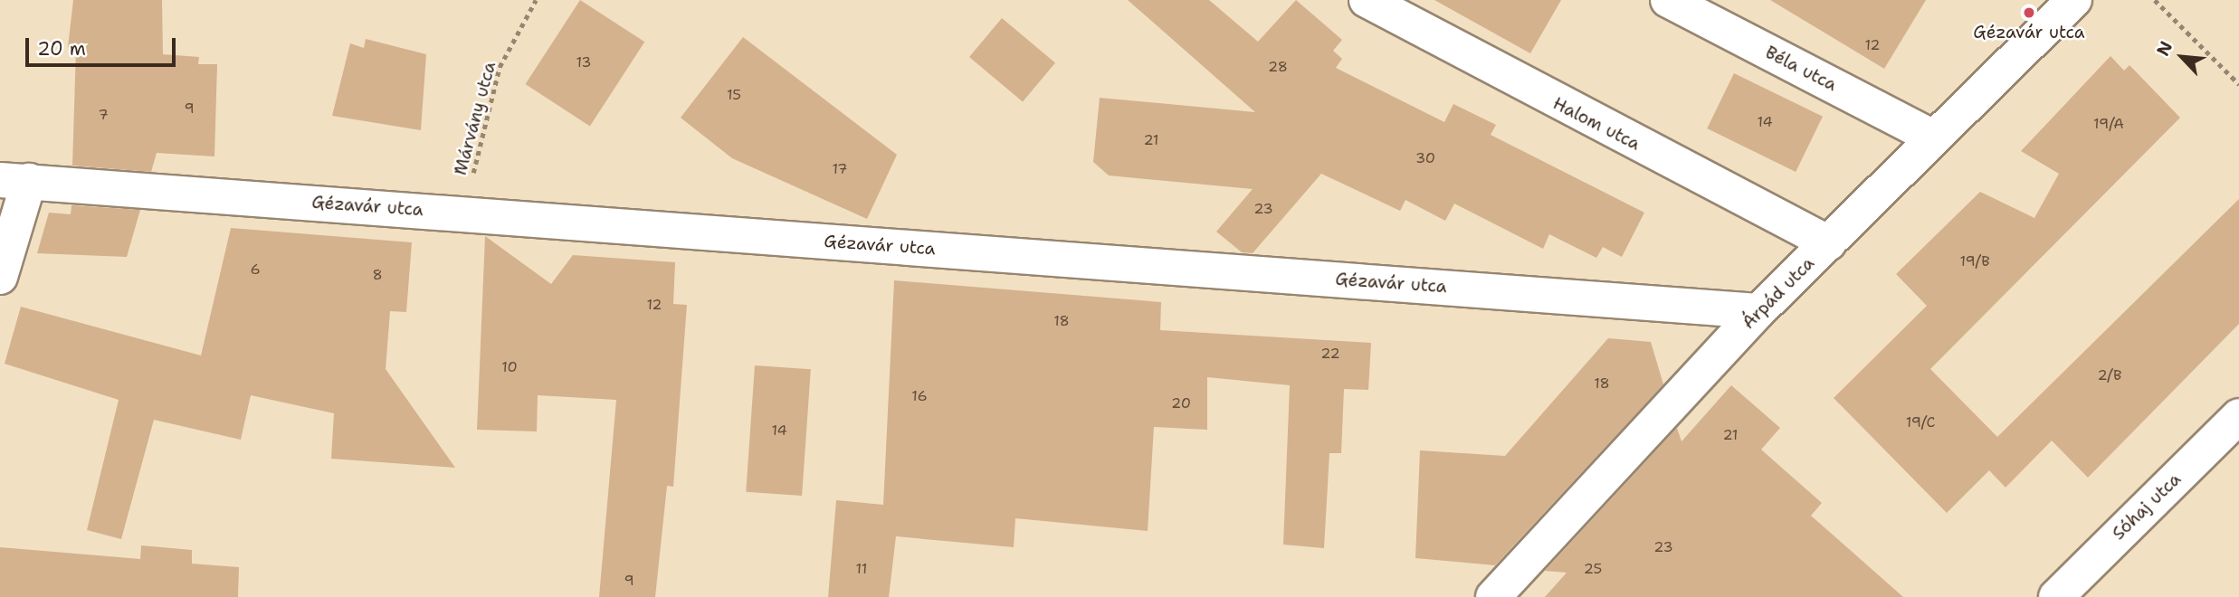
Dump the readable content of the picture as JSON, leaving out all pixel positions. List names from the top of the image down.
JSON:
{
  "streets": {
    "street": [
      "Béla utca",
      "Halom utca",
      "Gézavár utca",
      "Árpád utca",
      "Sóhaj utca"
    ],
    "path": ["Márvány utca"]
  },
  "crossings": [
    ["Béla utca", "Árpád utca"],
    ["Márvány utca", "Gézavár utca"],
    ["Halom utca", "Árpád utca"],
    ["Gézavár utca", "Árpád utca"]
  ],
  "places": ["Gézavár utca"],
  "house_numbers": [
    "12",
    "13",
    "28",
    "15",
    "9",
    "7",
    "14",
    "19/A",
    "21",
    "30",
    "17",
    "23",
    "19/B",
    "6",
    "8",
    "12",
    "18",
    "22",
    "10",
    "2/B",
    "18",
    "16",
    "20",
    "19/C",
    "14",
    "21",
    "23",
    "11",
    "25",
    "9"
  ],
  "scale_bar": "20 m",
  "north": "top left"
}
